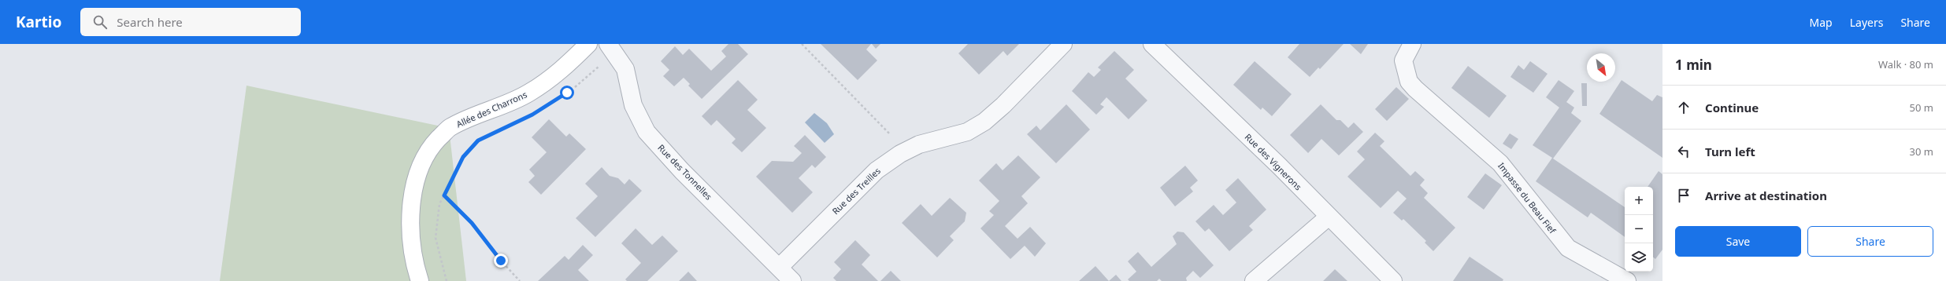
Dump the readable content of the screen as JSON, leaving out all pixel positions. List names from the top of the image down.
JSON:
{
  "streets": {
    "street": [
      "Allée des Charrons",
      "Rue des Vignerons",
      "Rue des Tonnelles",
      "Rue des Treilles",
      "Impasse du Beau Fief"
    ]
  },
  "crossings": [
    ["Rue des Tonnelles", "Rue des Treilles"]
  ],
  "north": "bottom right",
  "page": {
    "header": "Kartio",
    "search": "Search here",
    "nav": ["Map", "Layers", "Share"],
    "heading": ["1 min", "Walk · 80 m"],
    "list": [
      ["Continue", "50 m"],
      ["Turn left", "30 m"],
      "Arrive at destination"
    ],
    "map_buttons": ["+", "−"],
    "buttons": ["Save", "Share"]
  }
}
